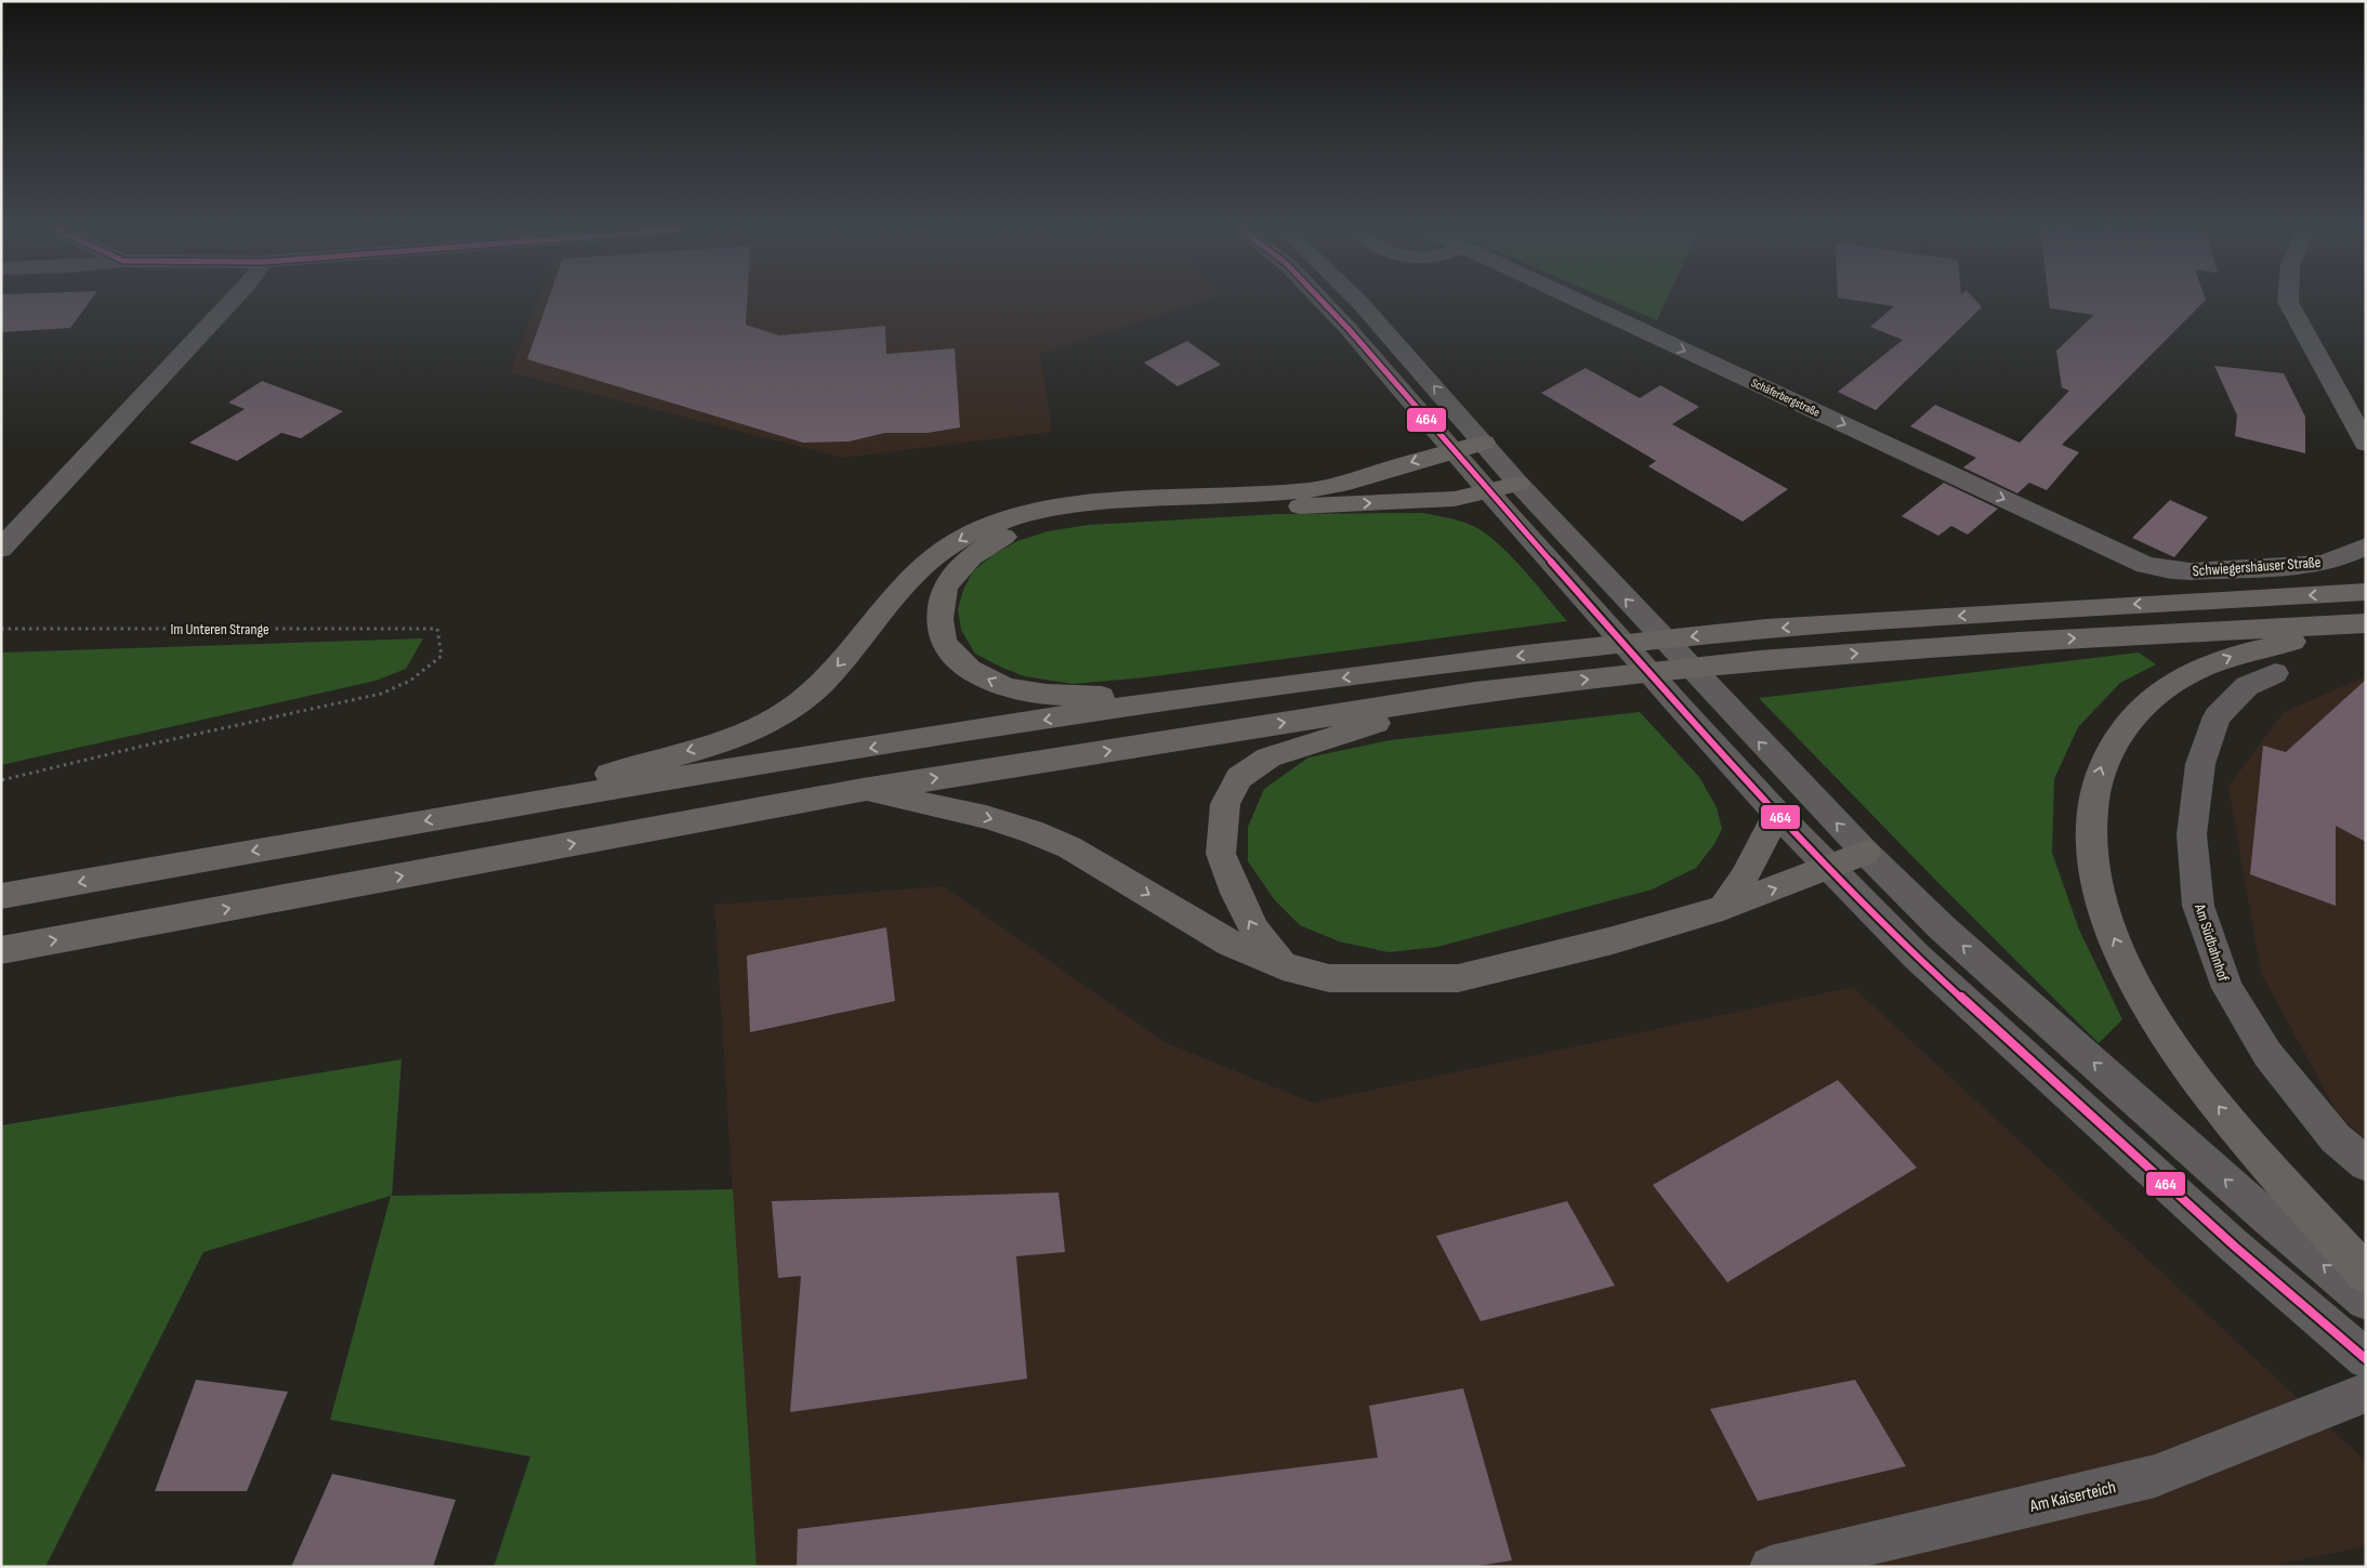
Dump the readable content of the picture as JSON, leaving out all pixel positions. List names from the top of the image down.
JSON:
{
  "streets": {
    "street": [
      "Schäferbergstraße",
      "Schwiegershäuser Straße",
      "Am Südbahnhof",
      "Am Kaiserteich"
    ],
    "path": ["Im Unteren Strange"]
  },
  "crossings": [
    ["Schäferbergstraße", "Schwiegershäuser Straße"]
  ],
  "lines": ["transit line 464"]
}
